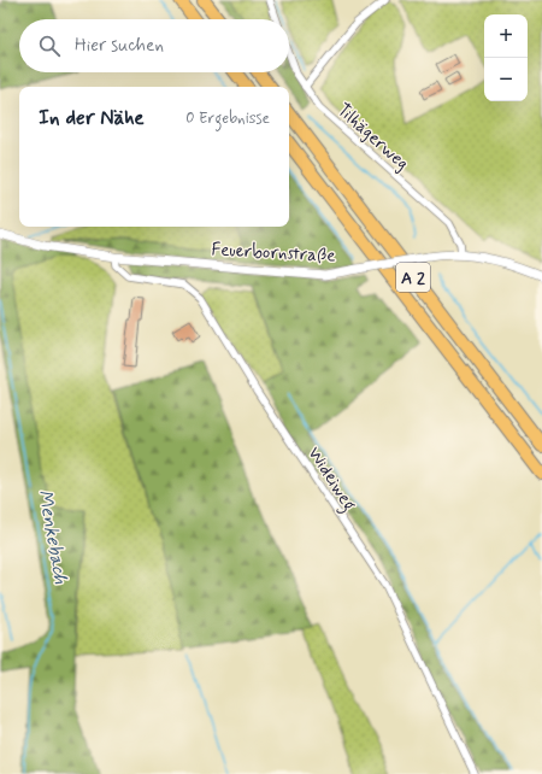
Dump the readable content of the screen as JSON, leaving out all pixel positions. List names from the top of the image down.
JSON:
{
  "streets": {
    "highway": ["A 2"],
    "street": ["Tilhägerweg", "Feuerbornstraße", "Wideiweg"]
  },
  "crossings": [
    ["Tilhägerweg", "Feuerbornstraße"],
    ["Feuerbornstraße", "Wideiweg"]
  ],
  "water": ["Menkebach"],
  "page": {
    "map_buttons": ["+", "−"],
    "search": "Hier suchen",
    "heading": ["In der Nähe", "0 Ergebnisse"]
  }
}
